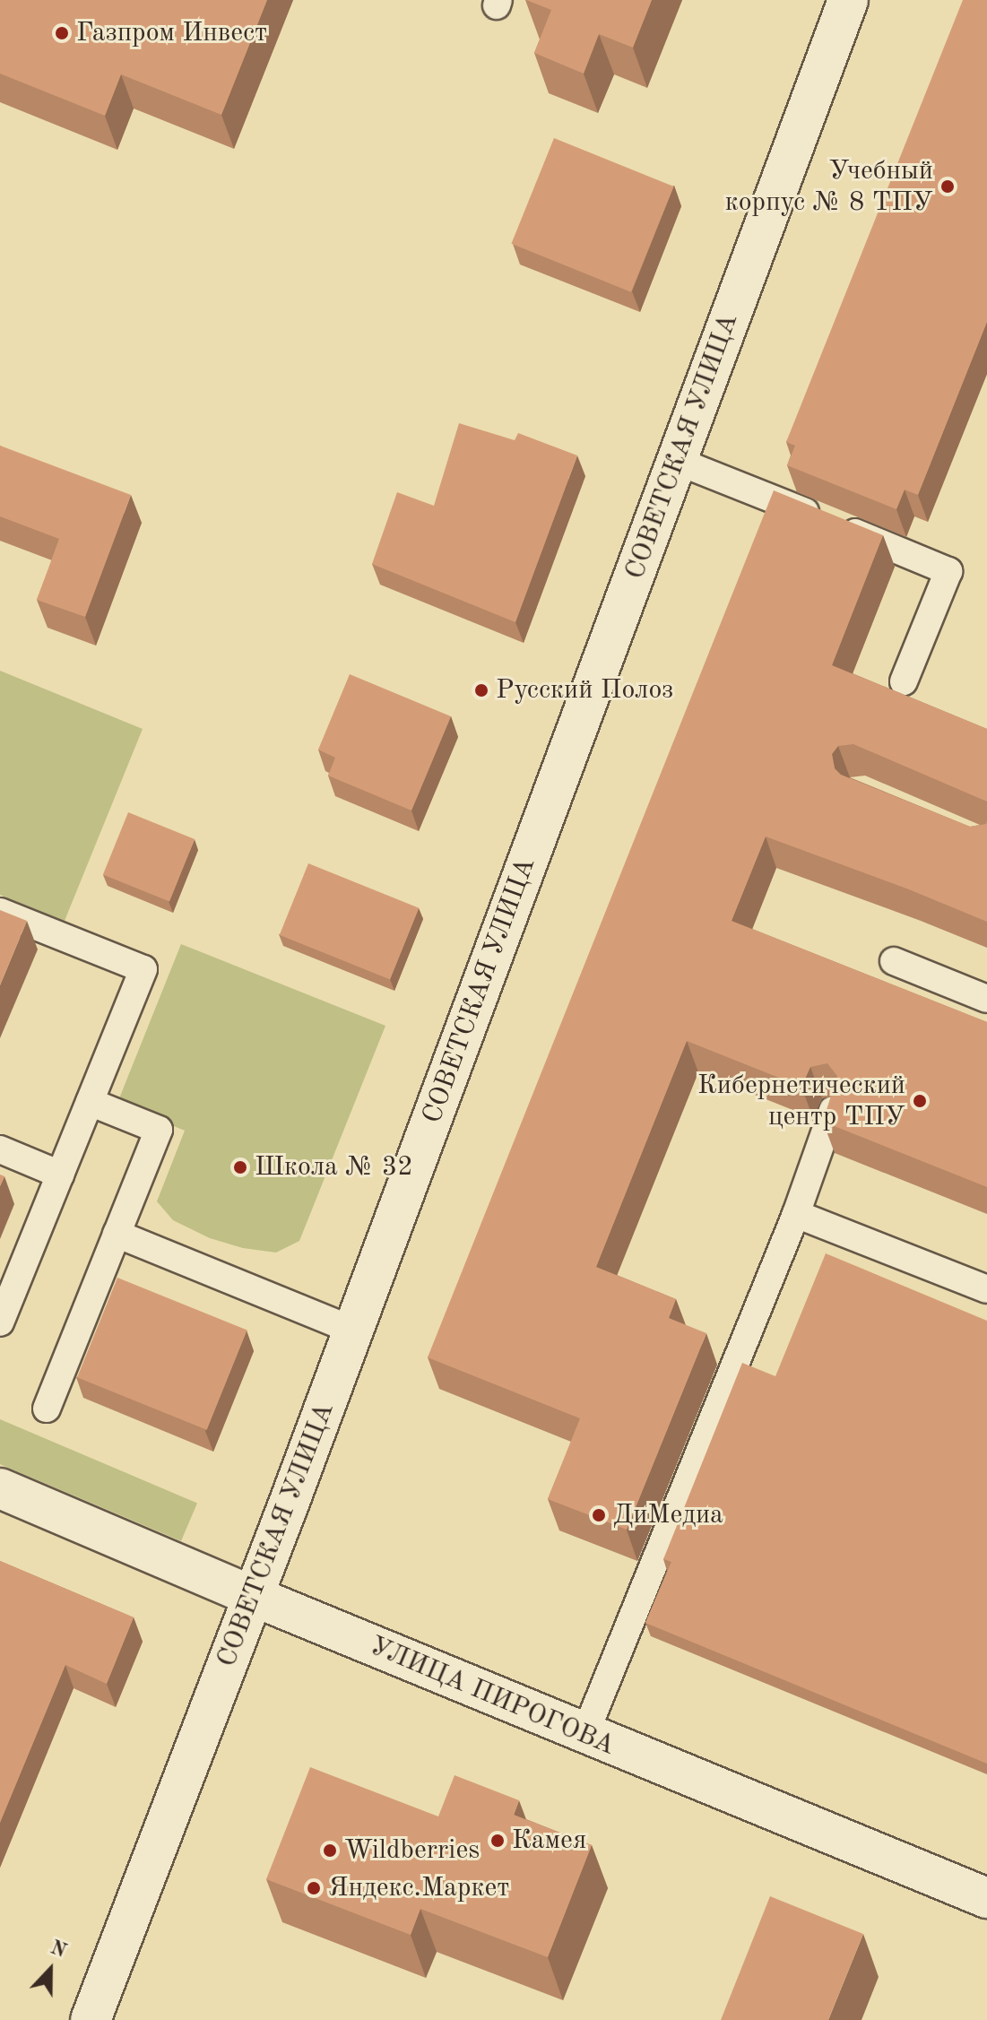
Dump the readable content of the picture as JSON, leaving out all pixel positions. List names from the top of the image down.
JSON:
{
  "streets": {
    "street": ["СОВЕТСКАЯ УЛИЦА", "УЛИЦА ПИРОГОВА"]
  },
  "crossings": [
    ["СОВЕТСКАЯ УЛИЦА", "УЛИЦА ПИРОГОВА"]
  ],
  "places": [
    "Газпром Инвест",
    "Учебный корпус № 8 ТПУ",
    "Русский Полоз",
    "Кибернетический центр ТПУ",
    "Школа № 32",
    "ДиМедиа",
    "Камея",
    "Wildberries",
    "Яндекс.Маркет"
  ],
  "north": "top"
}
